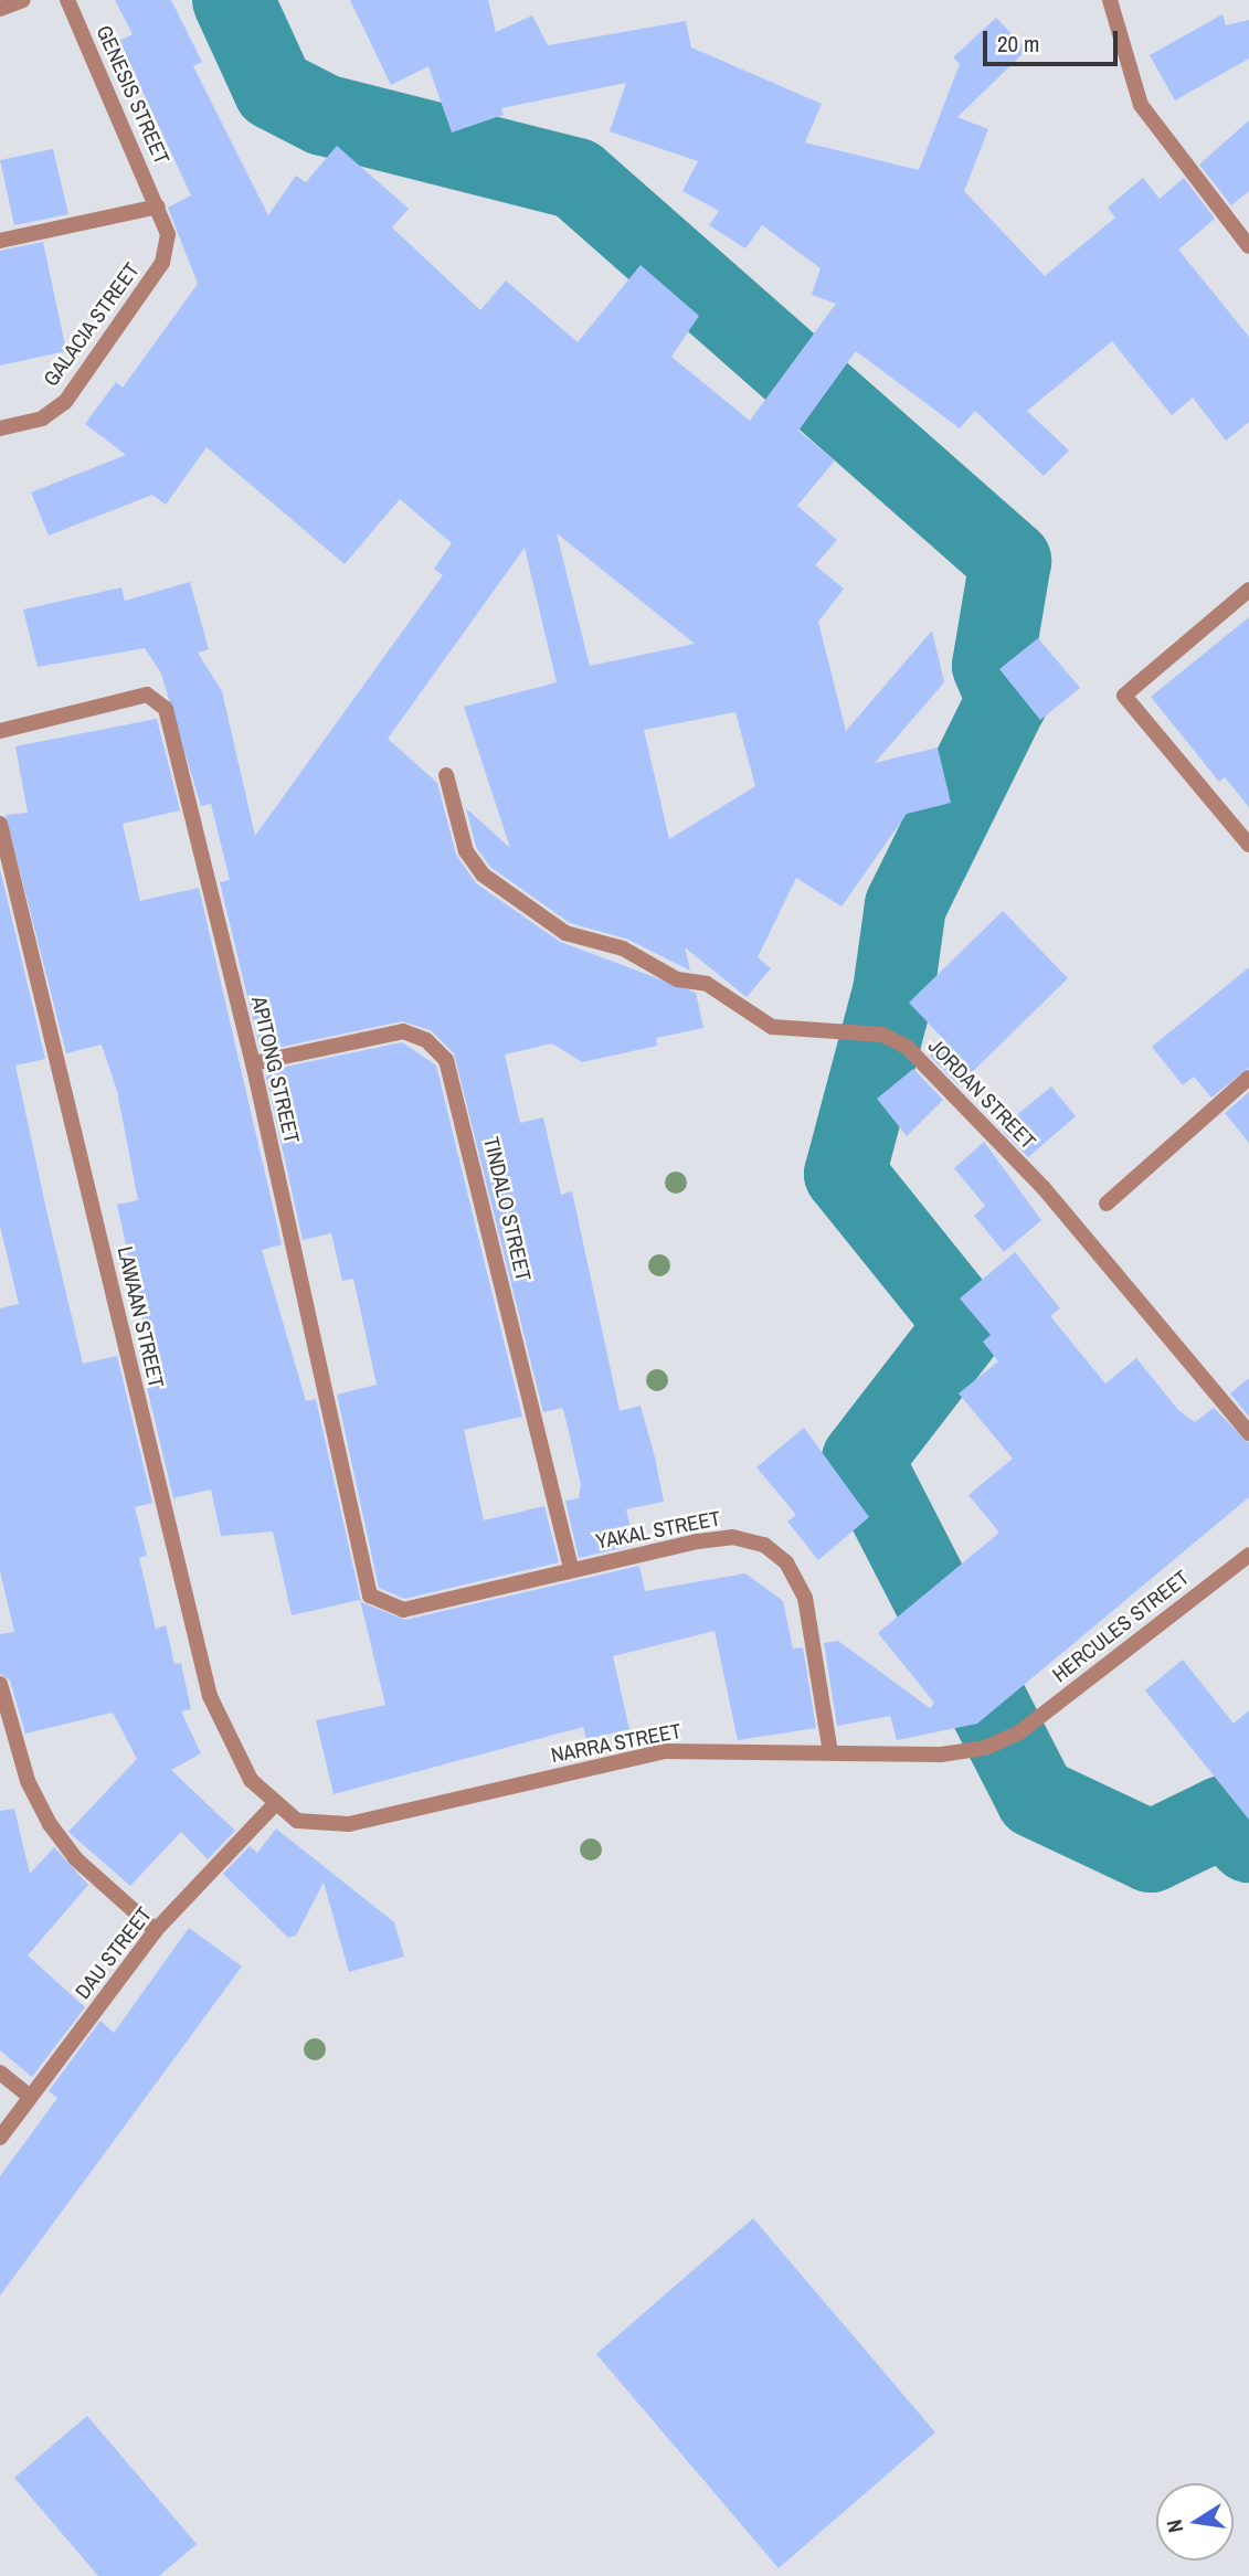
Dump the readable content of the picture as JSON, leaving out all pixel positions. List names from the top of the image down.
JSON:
{
  "streets": {
    "street": [
      "GENESIS STREET",
      "GALACIA STREET",
      "APITONG STREET",
      "JORDAN STREET",
      "TINDALO STREET",
      "LAWAAN STREET",
      "YAKAL STREET",
      "HERCULES STREET",
      "NARRA STREET",
      "DAU STREET"
    ]
  },
  "crossings": [
    ["GENESIS STREET", "GALACIA STREET"],
    ["APITONG STREET", "TINDALO STREET"],
    ["APITONG STREET", "YAKAL STREET"],
    ["TINDALO STREET", "YAKAL STREET"],
    ["LAWAAN STREET", "NARRA STREET"],
    ["LAWAAN STREET", "DAU STREET"],
    ["YAKAL STREET", "NARRA STREET"],
    ["HERCULES STREET", "NARRA STREET"],
    ["NARRA STREET", "DAU STREET"]
  ],
  "scale_bar": "20 m",
  "north": "left"
}
